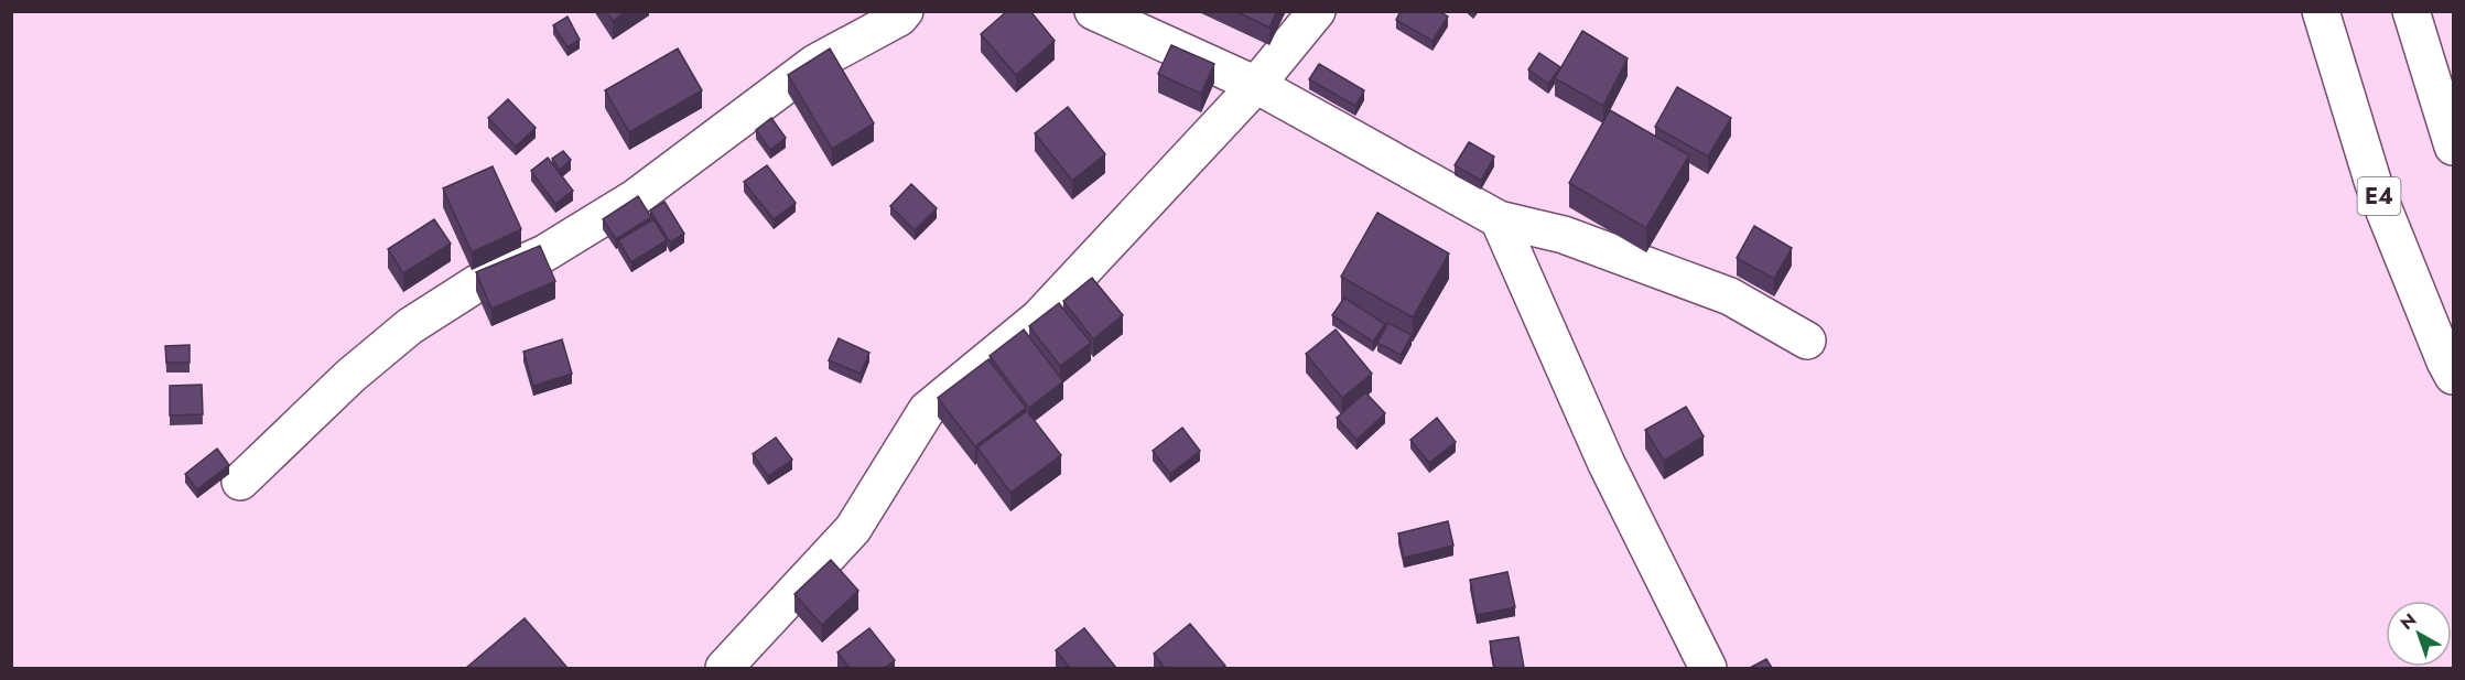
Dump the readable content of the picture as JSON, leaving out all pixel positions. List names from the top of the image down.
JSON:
{
  "streets": {
    "main road": ["E4"]
  },
  "north": "top left"
}
